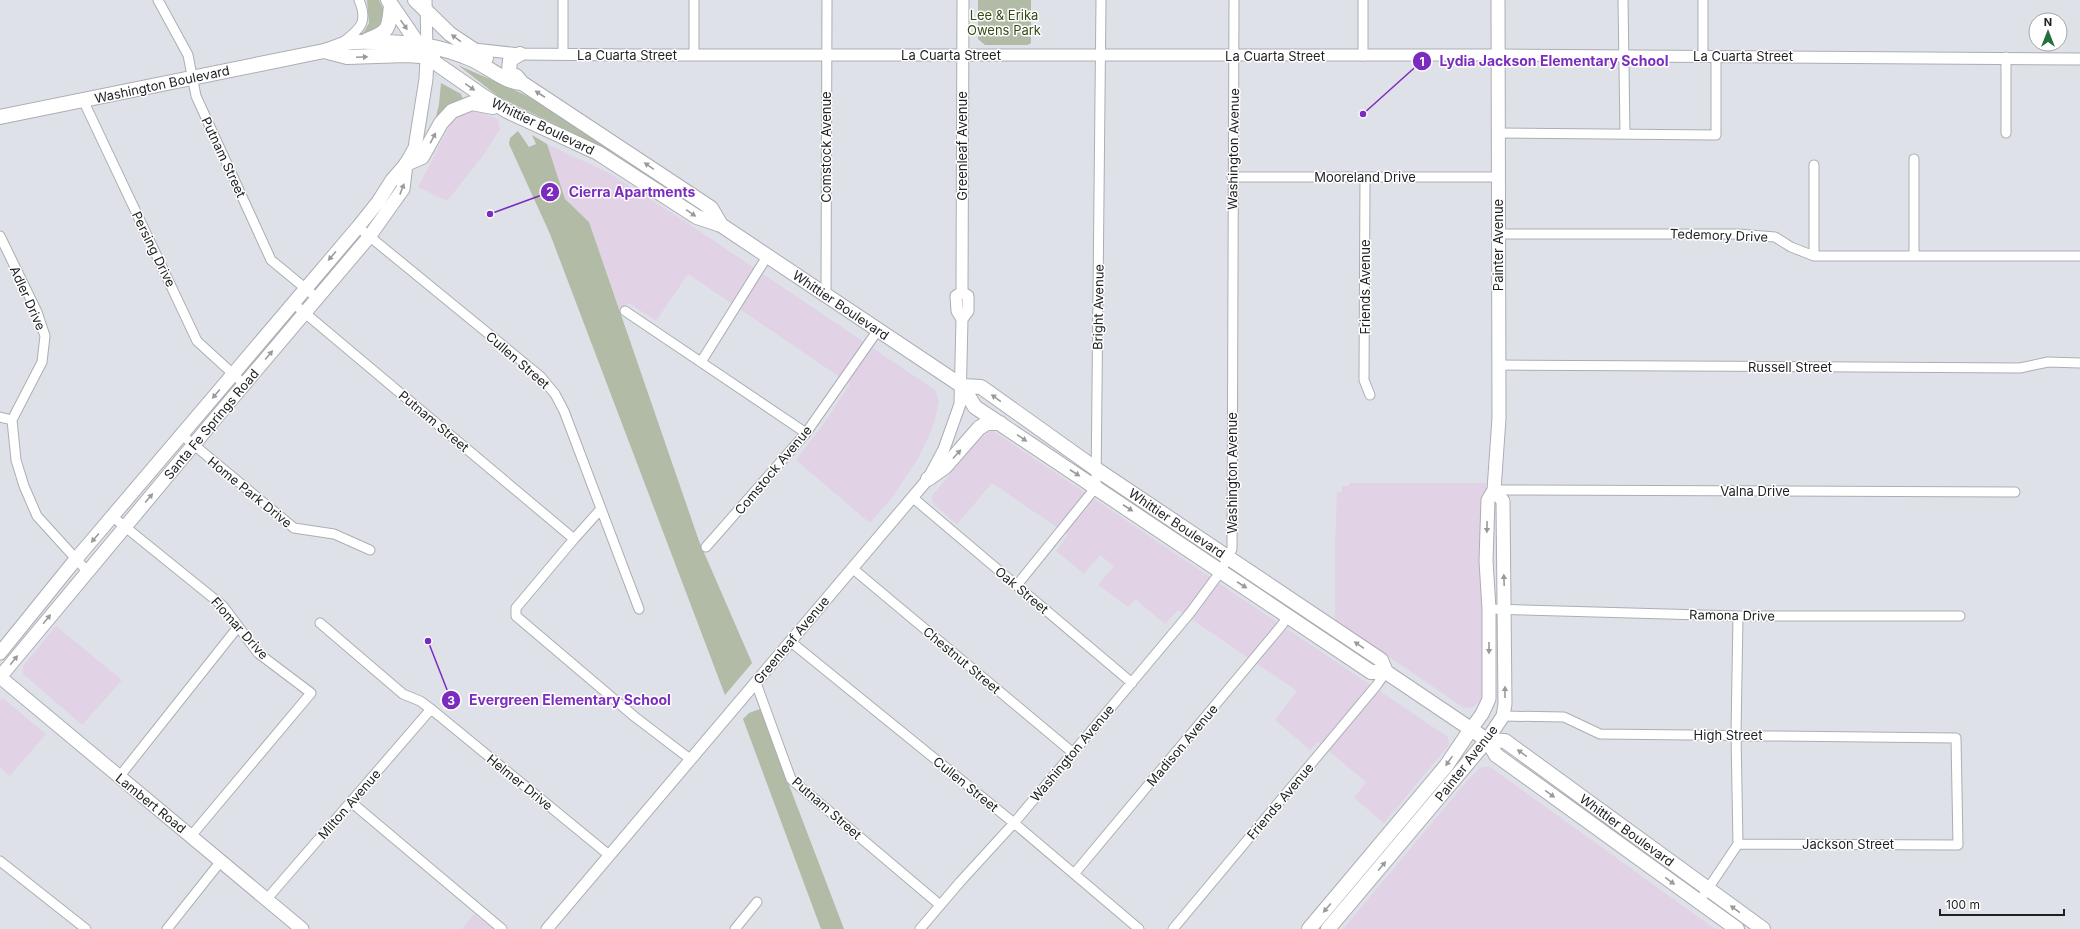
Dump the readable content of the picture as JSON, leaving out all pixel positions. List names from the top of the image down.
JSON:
{
  "streets": {
    "main road": [
      "Washington Boulevard",
      "Whittier Boulevard",
      "Painter Avenue",
      "Santa Fe Springs Road",
      "Lambert Road"
    ],
    "street": [
      "La Cuarta Street",
      "Greenleaf Avenue",
      "Comstock Avenue",
      "Washington Avenue",
      "Putnam Street",
      "Mooreland Drive",
      "Tedemory Drive",
      "Persing Drive",
      "Friends Avenue",
      "Adler Drive",
      "Bright Avenue",
      "Cullen Street",
      "Russell Street",
      "Valna Drive",
      "Home Park Drive",
      "Oak Street",
      "Ramona Drive",
      "Flomar Drive",
      "Chestnut Street",
      "High Street",
      "Madison Avenue",
      "Helmer Drive",
      "Milton Avenue",
      "Jackson Street"
    ]
  },
  "crossings": [
    ["La Cuarta Street", "Whittier Boulevard"],
    ["La Cuarta Street", "Greenleaf Avenue"],
    ["La Cuarta Street", "Comstock Avenue"],
    ["La Cuarta Street", "Washington Avenue"],
    ["La Cuarta Street", "Painter Avenue"],
    ["La Cuarta Street", "Bright Avenue"],
    ["Washington Boulevard", "Whittier Boulevard"],
    ["Washington Boulevard", "Putnam Street"],
    ["Washington Boulevard", "Persing Drive"],
    ["Washington Boulevard", "Santa Fe Springs Road"],
    ["Whittier Boulevard", "Greenleaf Avenue"],
    ["Whittier Boulevard", "Comstock Avenue"],
    ["Whittier Boulevard", "Washington Avenue"],
    ["Whittier Boulevard", "Painter Avenue"],
    ["Whittier Boulevard", "Friends Avenue"],
    ["Whittier Boulevard", "Bright Avenue"],
    ["Whittier Boulevard", "Santa Fe Springs Road"],
    ["Whittier Boulevard", "Madison Avenue"],
    ["Greenleaf Avenue", "Putnam Street"],
    ["Greenleaf Avenue", "Cullen Street"],
    ["Greenleaf Avenue", "Oak Street"],
    ["Greenleaf Avenue", "Chestnut Street"],
    ["Greenleaf Avenue", "Helmer Drive"],
    ["Washington Avenue", "Putnam Street"],
    ["Washington Avenue", "Mooreland Drive"],
    ["Washington Avenue", "Cullen Street"],
    ["Washington Avenue", "Oak Street"],
    ["Washington Avenue", "Chestnut Street"],
    ["Putnam Street", "Santa Fe Springs Road"],
    ["Mooreland Drive", "Painter Avenue"],
    ["Mooreland Drive", "Friends Avenue"],
    ["Tedemory Drive", "Painter Avenue"],
    ["Painter Avenue", "Russell Street"],
    ["Painter Avenue", "Valna Drive"],
    ["Painter Avenue", "Ramona Drive"],
    ["Painter Avenue", "High Street"],
    ["Persing Drive", "Santa Fe Springs Road"],
    ["Cullen Street", "Santa Fe Springs Road"],
    ["Cullen Street", "Madison Avenue"],
    ["Santa Fe Springs Road", "Home Park Drive"],
    ["Santa Fe Springs Road", "Flomar Drive"],
    ["Santa Fe Springs Road", "Lambert Road"],
    ["Flomar Drive", "Lambert Road"],
    ["High Street", "Jackson Street"],
    ["Helmer Drive", "Milton Avenue"],
    ["Lambert Road", "Milton Avenue"]
  ],
  "parks": ["Lee & Erika Owens Park"],
  "places": ["Lydia Jackson Elementary School", "Cierra Apartments", "Evergreen Elementary School"],
  "scale_bar": "100 m",
  "north": "top"
}
